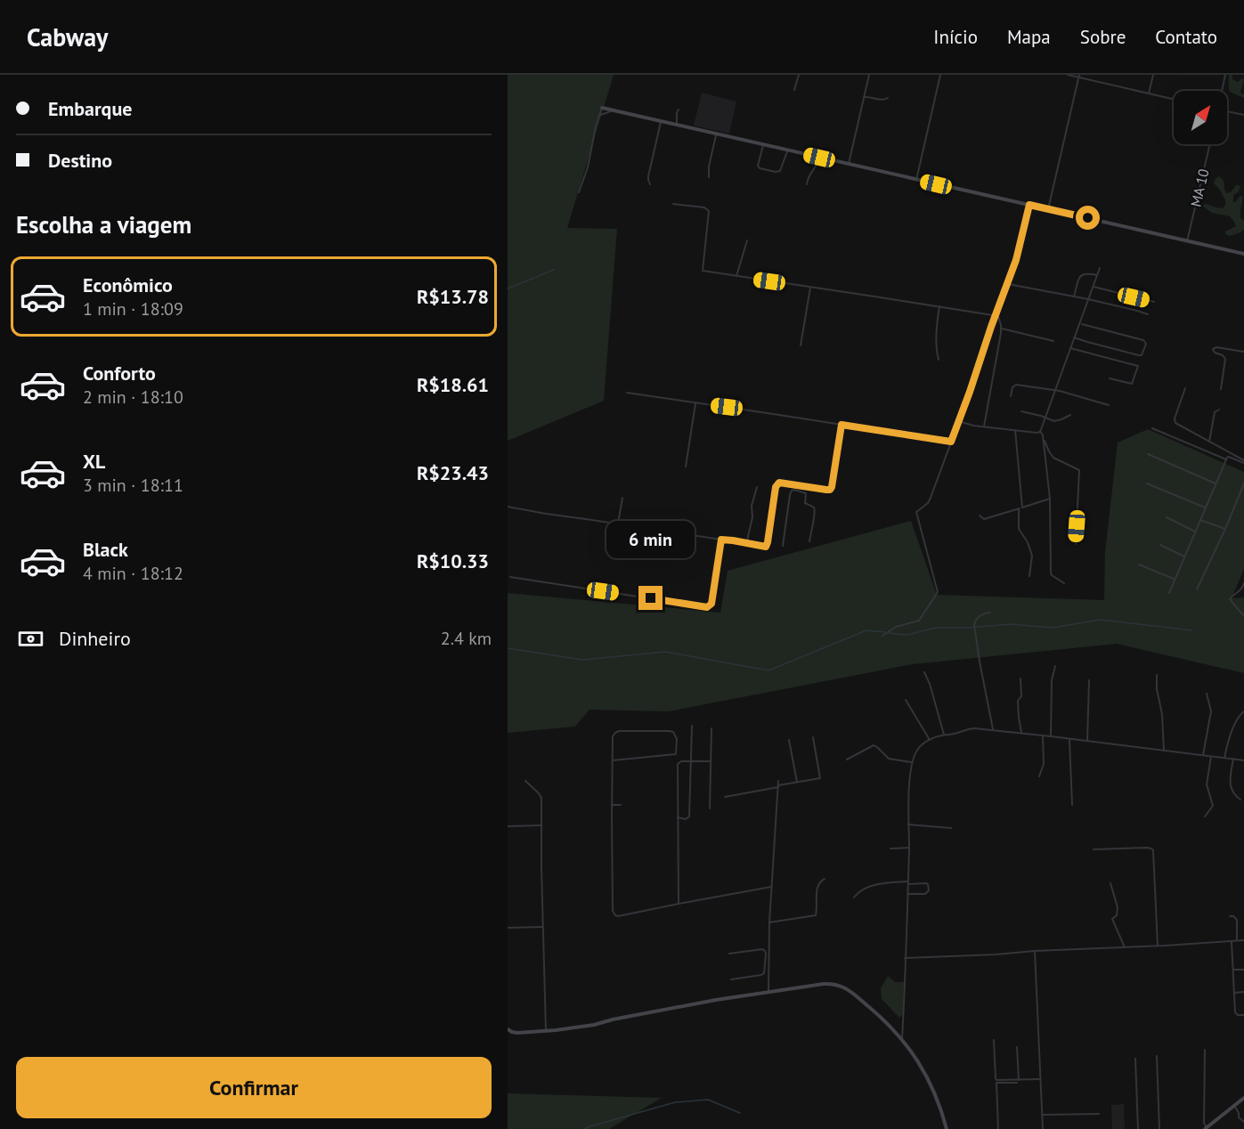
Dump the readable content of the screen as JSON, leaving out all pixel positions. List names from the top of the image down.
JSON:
{
  "streets": {
    "street": ["MA 10"]
  },
  "north": "top right",
  "page": {
    "header": "Cabway",
    "nav": [
      "Início",
      "Mapa",
      "Sobre",
      "Contato"
    ],
    "banner": ["Embarque", "Destino"],
    "heading": "Escolha a viagem",
    "list": [
      {
        "name": "Econômico",
        "note": "1 min · 18:09",
        "value": "R$13.78"
      },
      {
        "name": "Conforto",
        "note": "2 min · 18:10",
        "value": "R$18.61"
      },
      {
        "name": "XL",
        "note": "3 min · 18:11",
        "value": "R$23.43"
      },
      {
        "name": "Black",
        "note": "4 min · 18:12",
        "value": "R$10.33"
      }
    ],
    "bubble": "6 min",
    "pay": ["Dinheiro", "2.4 km"],
    "buttons": "Confirmar"
  }
}
